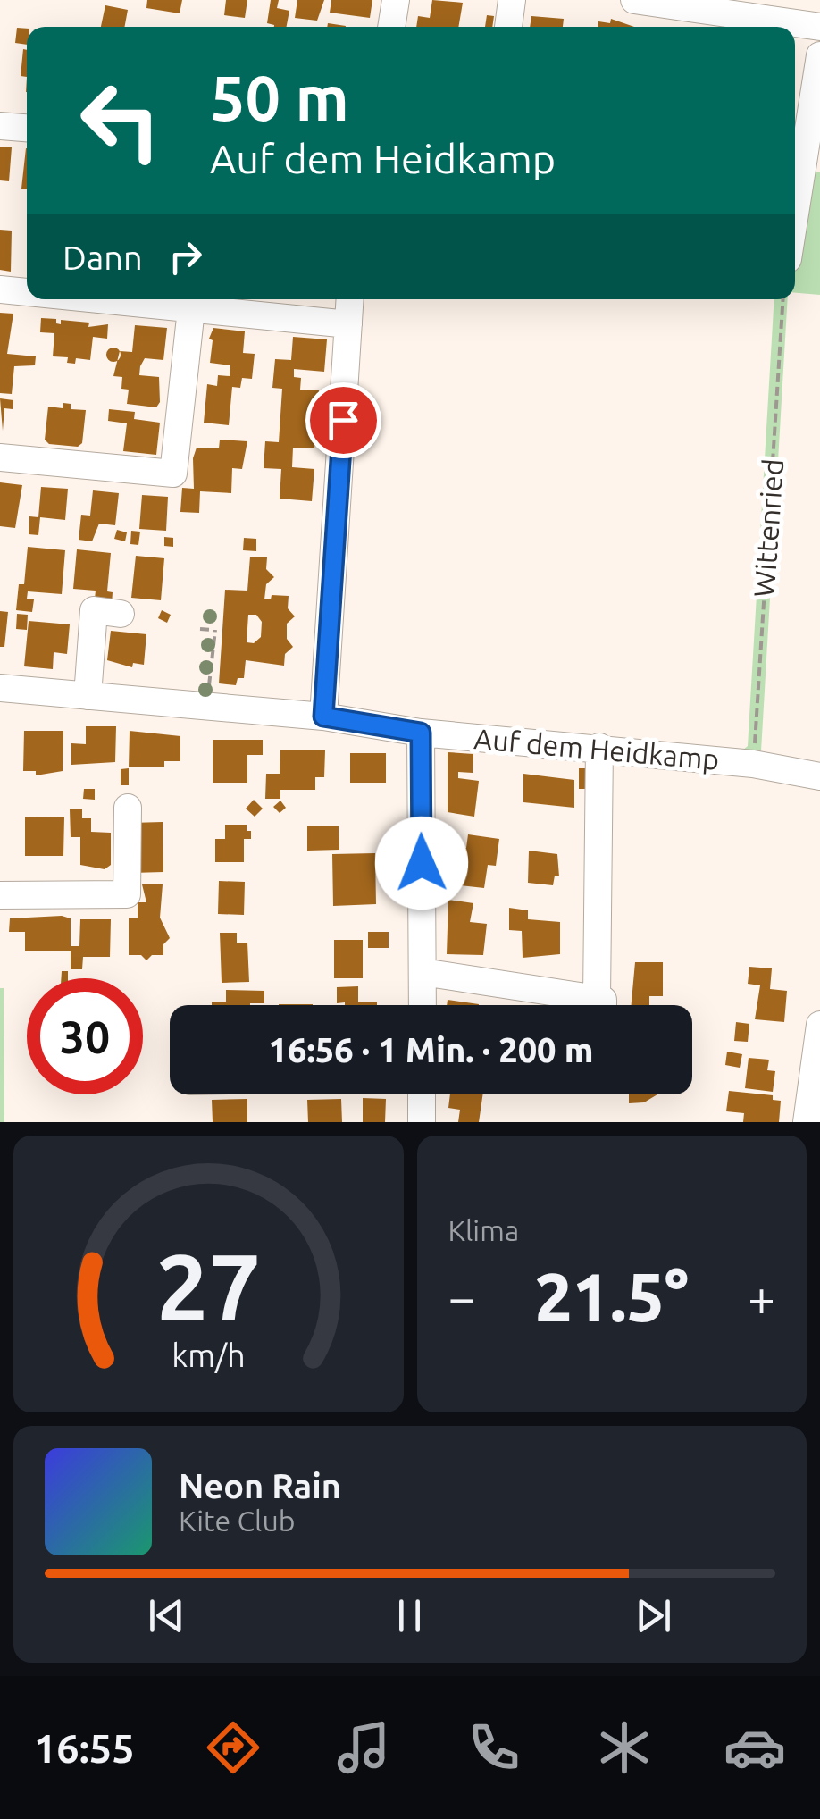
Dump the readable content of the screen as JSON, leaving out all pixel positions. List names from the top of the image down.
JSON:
{
  "streets": {
    "street": ["Auf dem Heidkamp"],
    "path": ["Wittenried"]
  },
  "crossings": [
    ["Wittenried", "Auf dem Heidkamp"]
  ],
  "page": {
    "turn": ["50 m", "Auf dem Heidkamp"],
    "then": "Dann",
    "limit": "30",
    "trip": "16:56 · 1 Min. · 200 m",
    "tile": "Klima",
    "heat": ["−", "21.5°", "+"],
    "song": ["Neon Rain", "Kite Club"],
    "tabs": "16:55",
    "gauge": ["27", "km/h"]
  }
}
